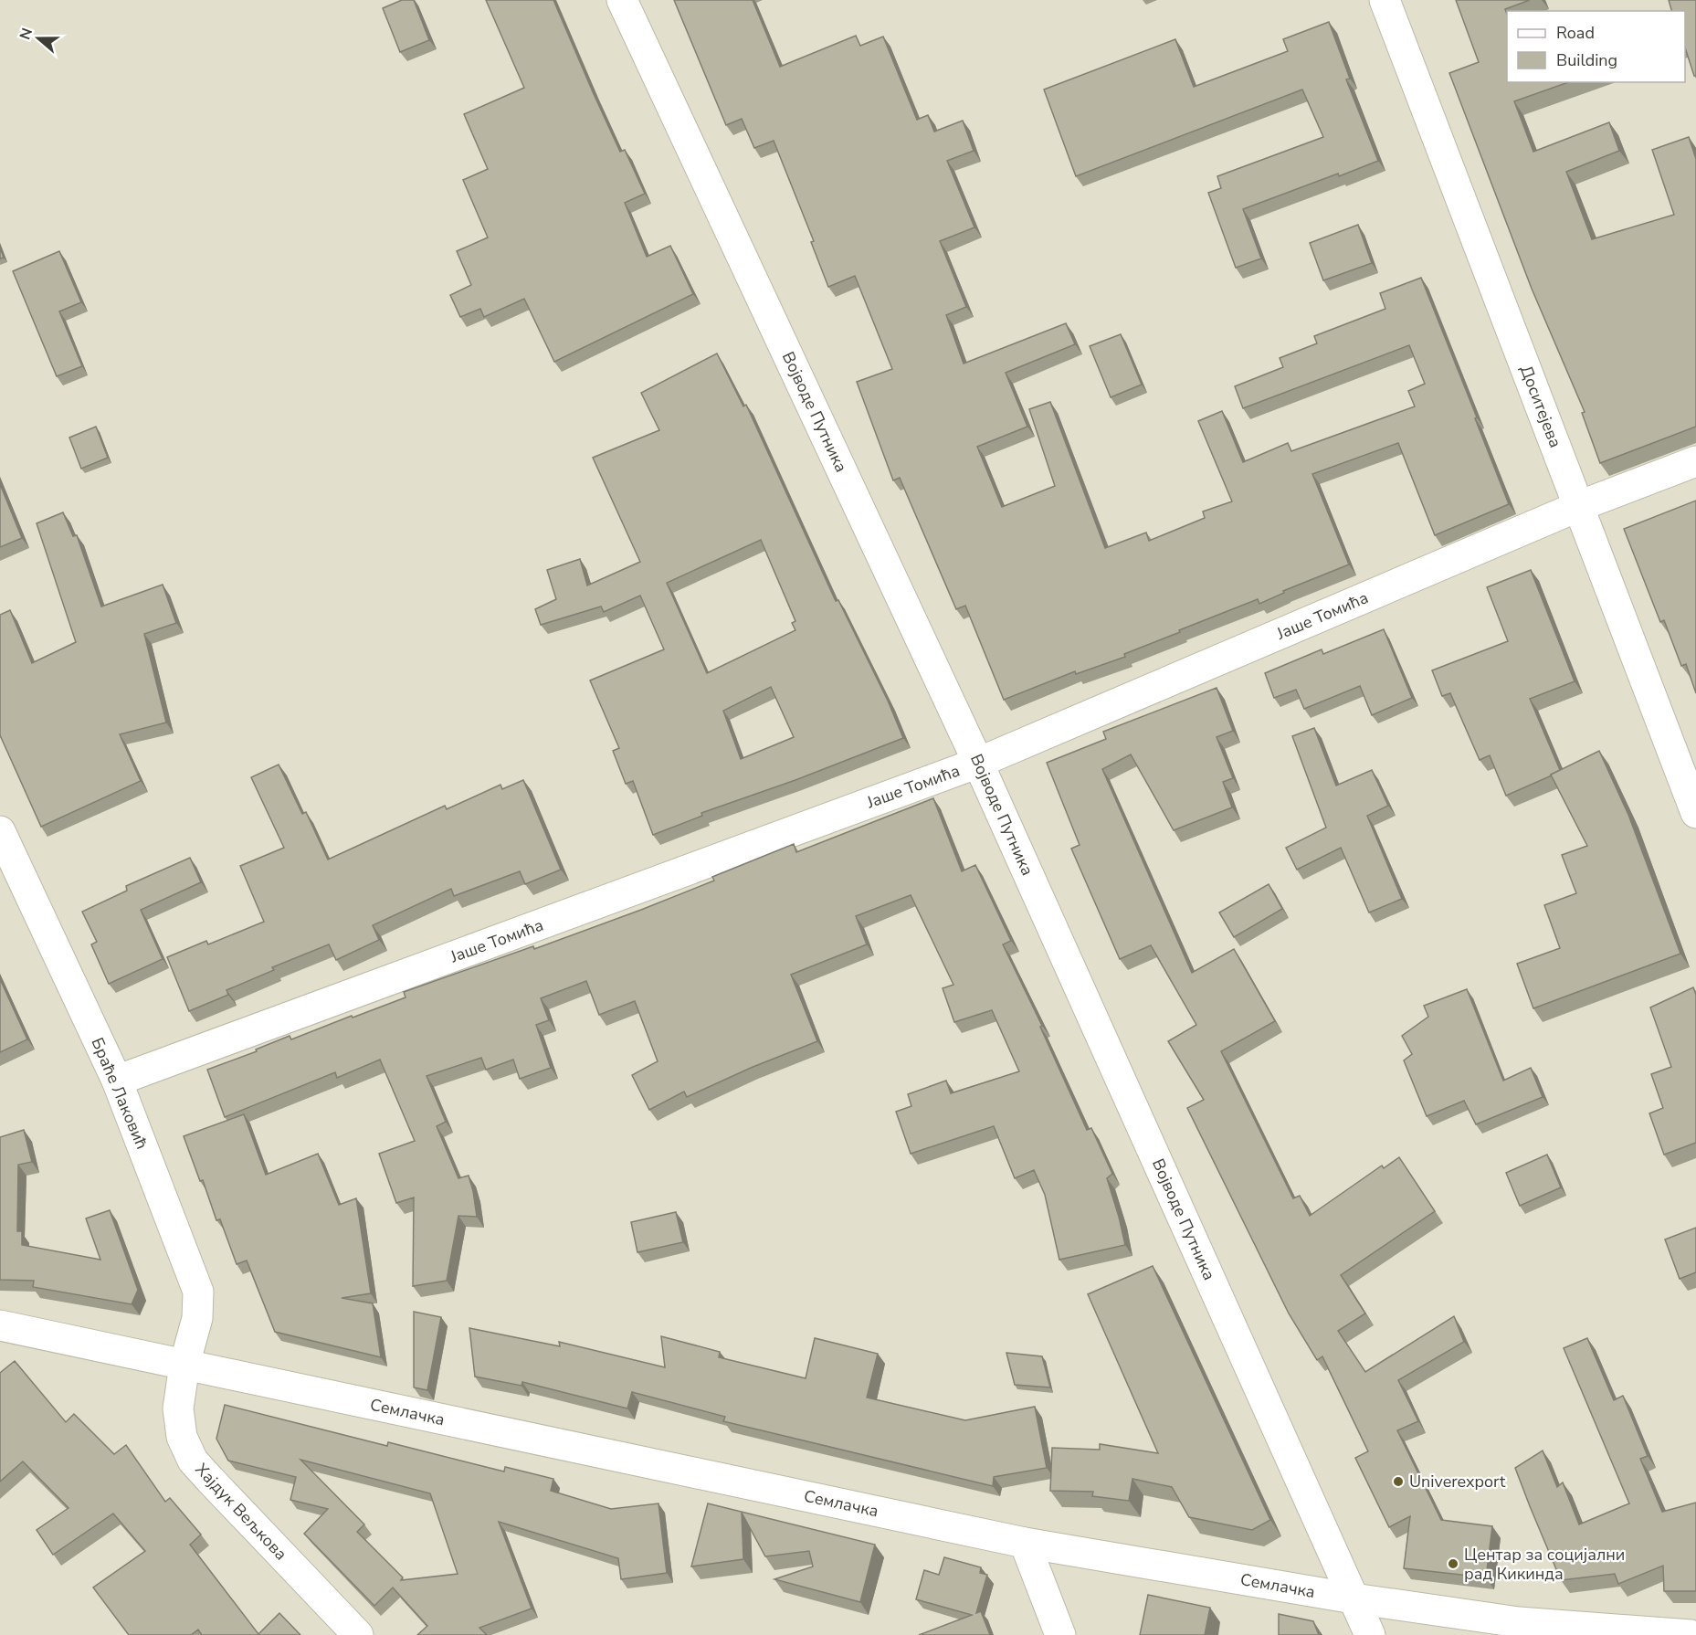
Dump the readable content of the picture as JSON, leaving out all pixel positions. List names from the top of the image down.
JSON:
{
  "streets": {
    "street": [
      "Доситејева",
      "Војводе Путника",
      "Јаше Томића",
      "Браће Лаковић",
      "Семлачка",
      "Хајдук Вељкова"
    ]
  },
  "crossings": [
    ["Доситејева", "Јаше Томића"],
    ["Војводе Путника", "Јаше Томића"],
    ["Војводе Путника", "Семлачка"],
    ["Јаше Томића", "Браће Лаковић"],
    ["Браће Лаковић", "Семлачка"],
    ["Браће Лаковић", "Хајдук Вељкова"],
    ["Семлачка", "Хајдук Вељкова"]
  ],
  "places": ["Univerexport", "Центар за социјални рад Кикинда"],
  "legend": ["Road", "Building"],
  "north": "left"
}
